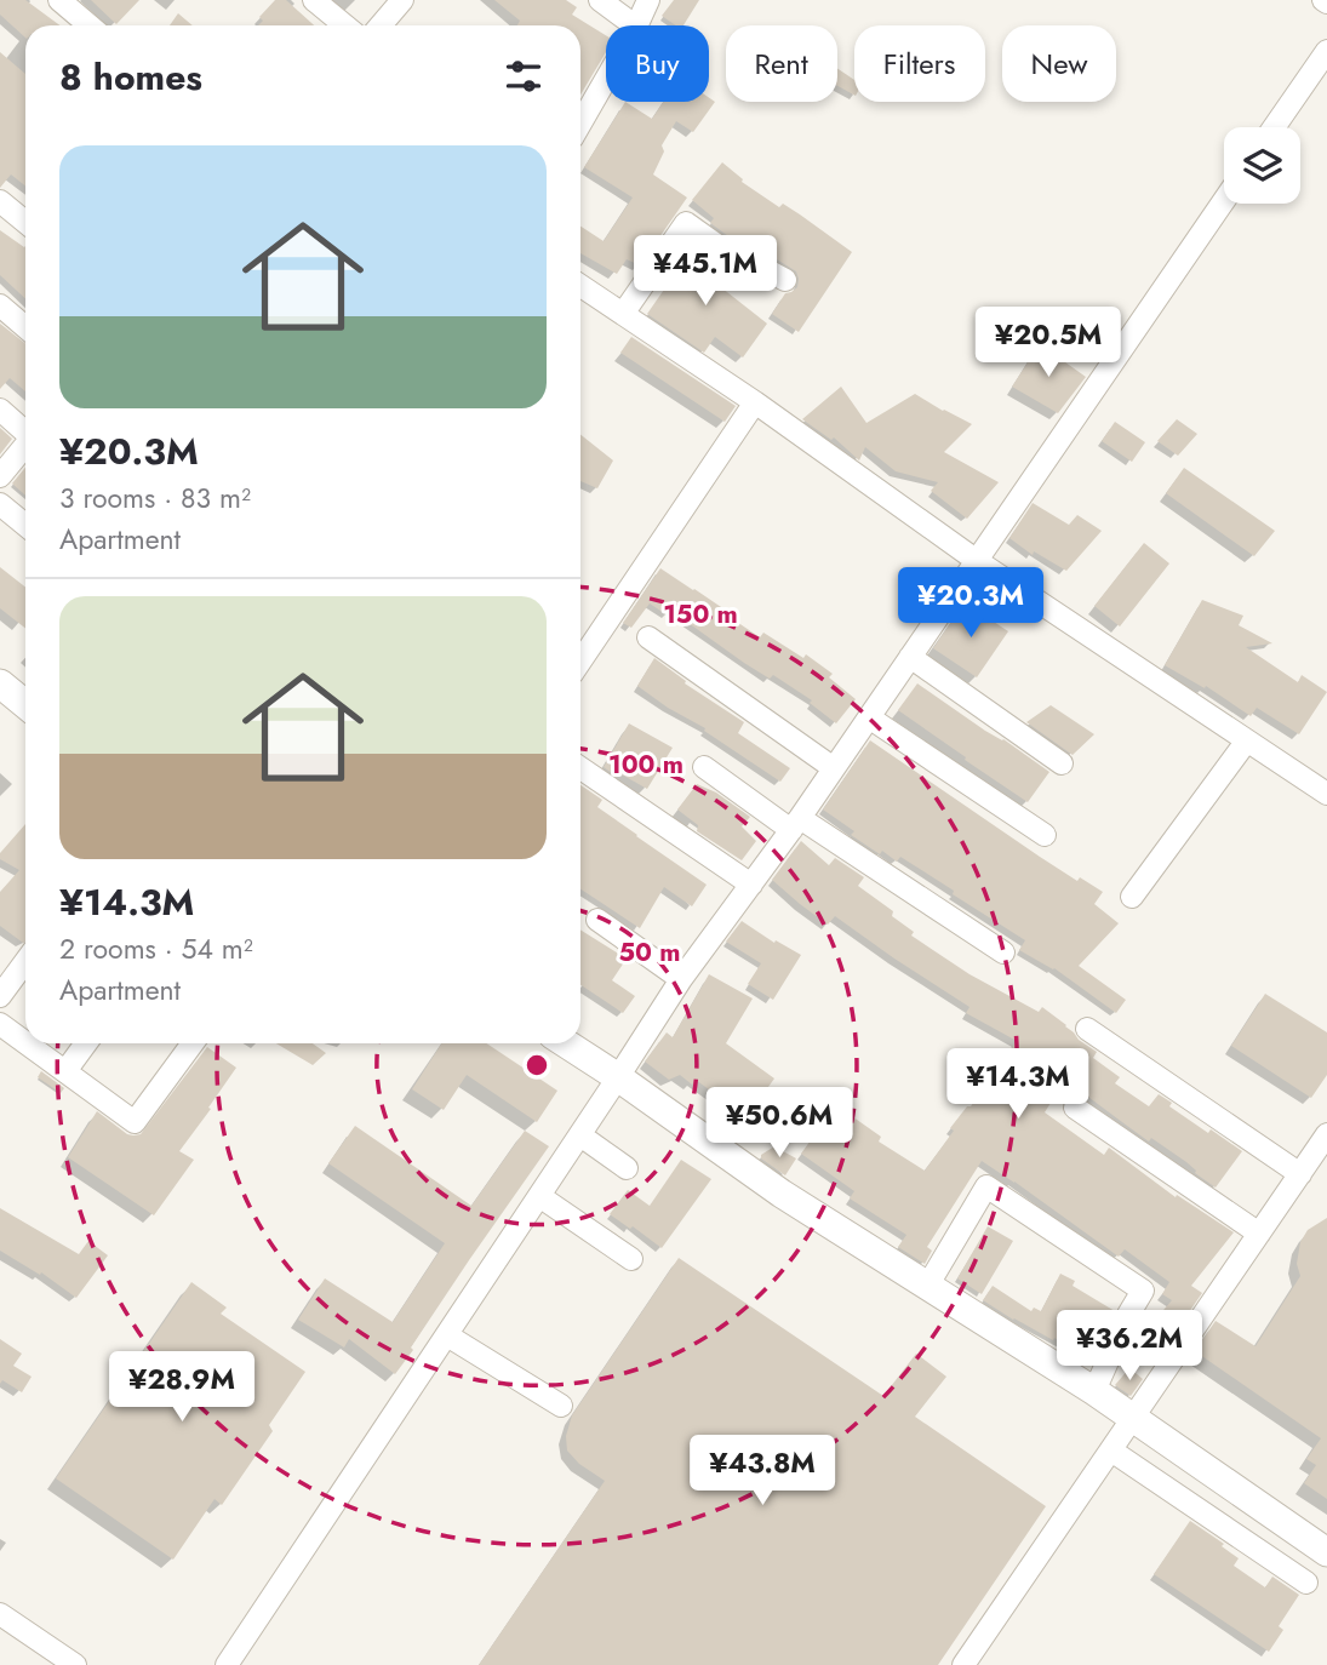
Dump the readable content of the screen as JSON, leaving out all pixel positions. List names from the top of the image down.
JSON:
{
  "page": {
    "chip": [
      "Buy",
      "Rent",
      "Filters",
      "New"
    ],
    "heading": "8 homes",
    "list": [
      {
        "name": "¥20.3M",
        "note": "3 rooms · 83 m² · Apartment"
      },
      {
        "name": "¥14.3M",
        "note": "2 rooms · 54 m² · Apartment"
      }
    ],
    "price": [
      "¥45.1M",
      "¥20.5M",
      "¥20.3M",
      "¥14.3M",
      "¥50.6M",
      "¥36.2M",
      "¥28.9M",
      "¥43.8M"
    ]
  },
  "rings": ["150 m", "100 m", "50 m"]
}
